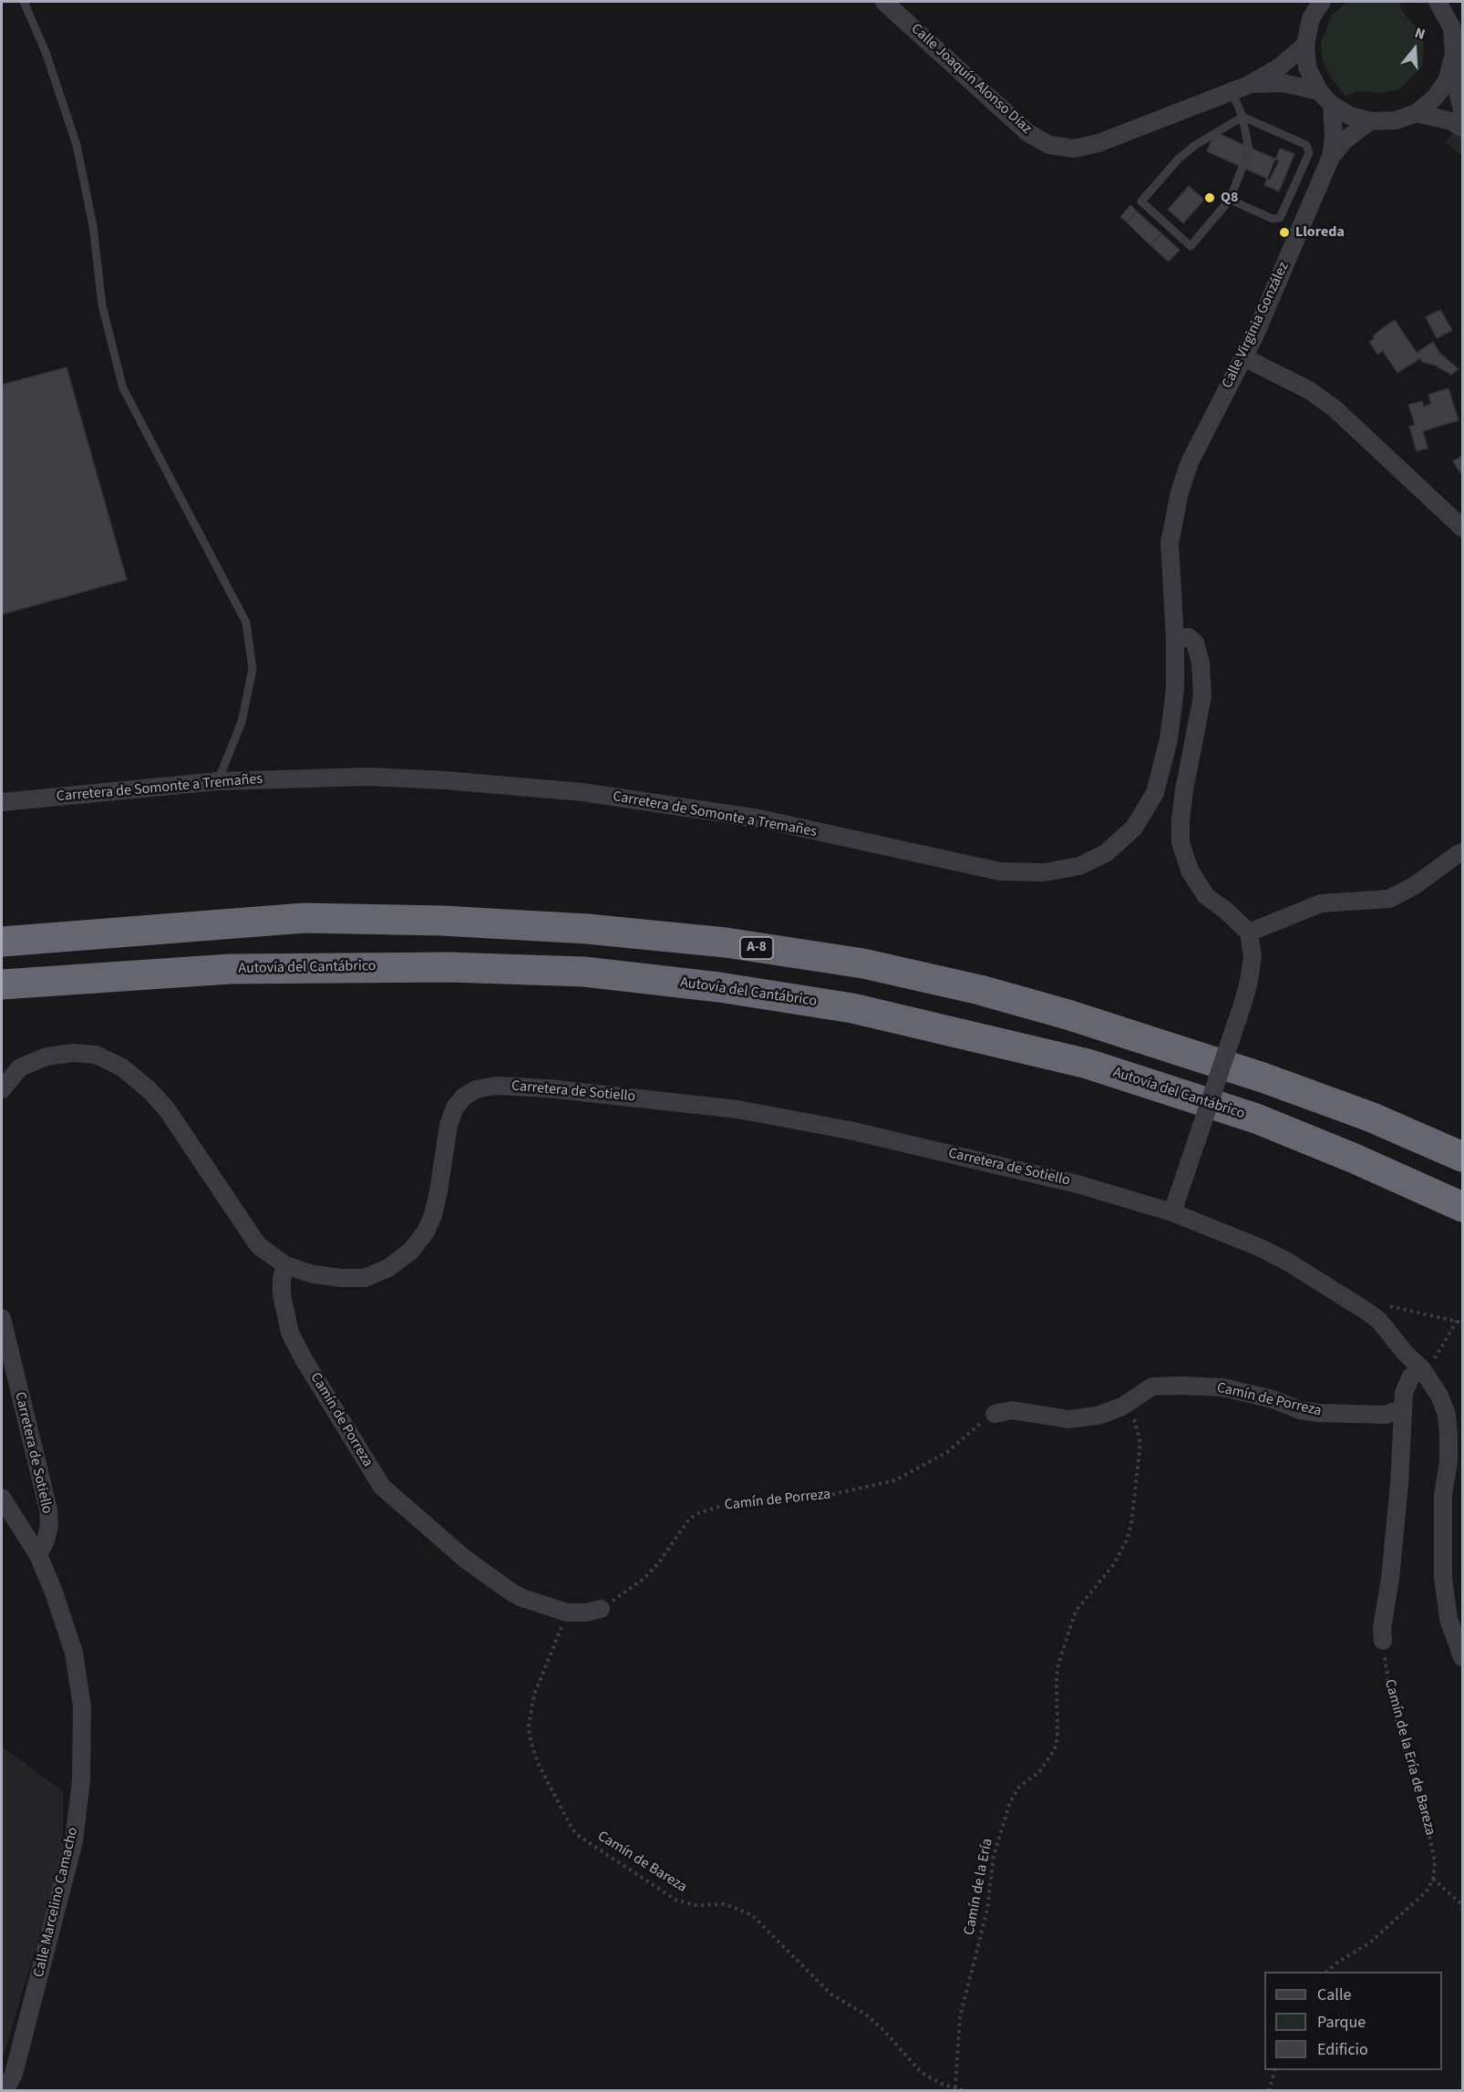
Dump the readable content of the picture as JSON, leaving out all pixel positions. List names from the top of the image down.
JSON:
{
  "streets": {
    "highway": ["A-8", "Autovía del Cantábrico"],
    "street": [
      "Calle Joaquín Alonso Díaz",
      "Calle Virginia González",
      "Carretera de Somonte a Tremañes",
      "Carretera de Sotiello",
      "Camín de Porreza",
      "Calle Marcelino Camacho"
    ],
    "path": ["Camín de la Ería de Bareza", "Camín de Bareza", "Camín de la Ería"]
  },
  "crossings": [
    ["Calle Virginia González", "Carretera de Somonte a Tremañes"],
    ["Carretera de Sotiello", "Camín de Porreza"],
    ["Carretera de Sotiello", "Calle Marcelino Camacho"],
    ["Camín de Porreza", "Camín de Bareza"],
    ["Camín de Porreza", "Camín de la Ería"],
    ["Camín de Bareza", "Camín de la Ería"]
  ],
  "places": ["Q8", "Lloreda"],
  "legend": ["Calle", "Parque", "Edificio"],
  "north": "top"
}
